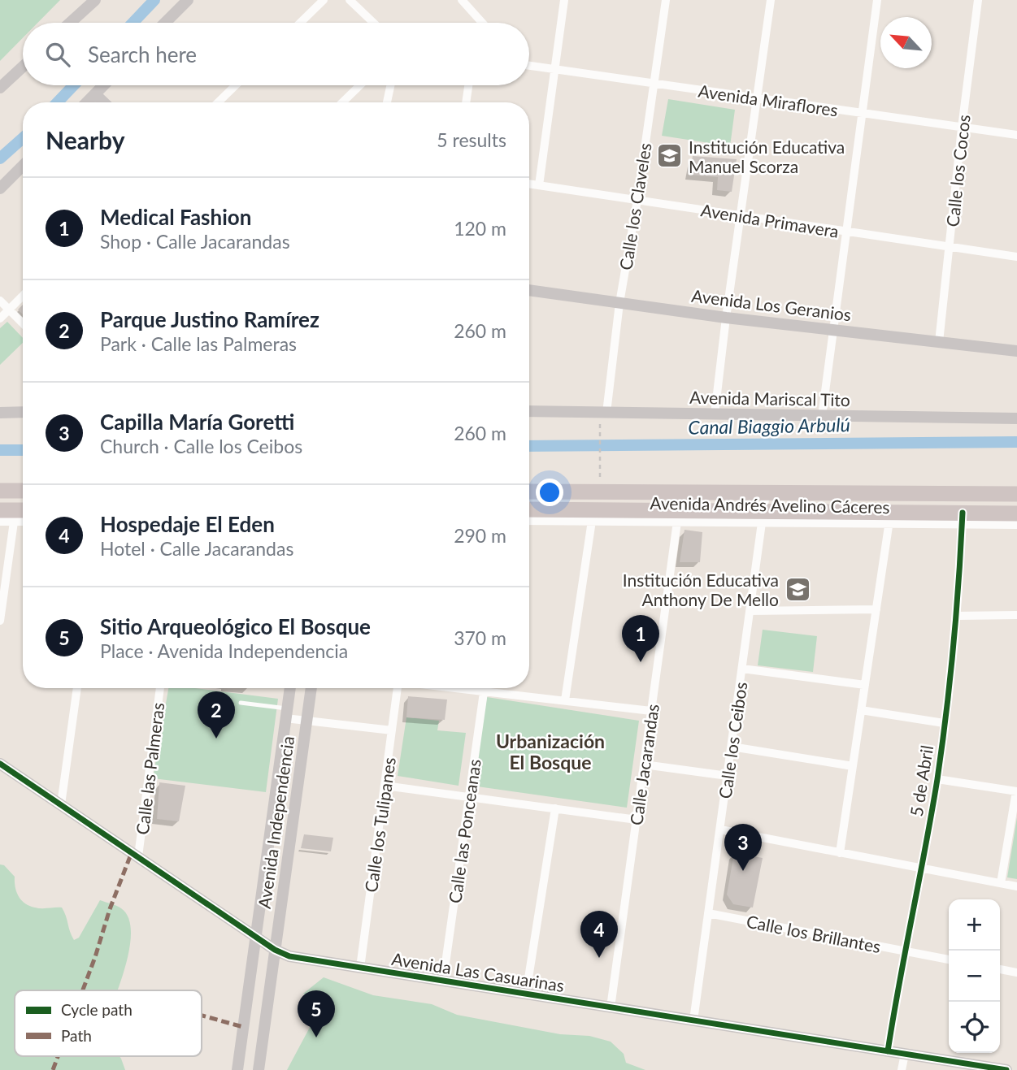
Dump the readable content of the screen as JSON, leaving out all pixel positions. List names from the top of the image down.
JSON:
{
  "streets": {
    "highway": ["Avenida Andrés Avelino Cáceres"],
    "street": [
      "Avenida Miraflores",
      "Calle los Cocos",
      "Calle los Claveles",
      "Avenida Primavera",
      "Avenida Los Geranios",
      "Avenida Mariscal Tito",
      "Calle los Ceibos",
      "Calle Jacarandas",
      "Calle las Palmeras",
      "5 de Abril",
      "Avenida Independencia",
      "Calle los Tulipanes",
      "Calle las Ponceanas",
      "Calle los Brillantes",
      "Avenida Las Casuarinas"
    ]
  },
  "crossings": [
    ["Avenida Miraflores", "Calle los Cocos"],
    ["Avenida Miraflores", "Calle los Claveles"],
    ["Calle los Cocos", "Avenida Primavera"],
    ["Calle los Cocos", "Avenida Los Geranios"],
    ["Calle los Claveles", "Avenida Primavera"],
    ["Calle los Claveles", "Avenida Los Geranios"],
    ["Calle los Claveles", "Avenida Mariscal Tito"],
    ["Avenida Andrés Avelino Cáceres", "Calle los Ceibos"],
    ["Avenida Andrés Avelino Cáceres", "Calle Jacarandas"],
    ["Avenida Andrés Avelino Cáceres", "5 de Abril"],
    ["Calle los Ceibos", "Calle los Brillantes"],
    ["Calle los Ceibos", "Avenida Las Casuarinas"],
    ["Calle Jacarandas", "Avenida Las Casuarinas"],
    ["Calle las Palmeras", "Avenida Las Casuarinas"],
    ["5 de Abril", "Calle los Brillantes"],
    ["5 de Abril", "Avenida Las Casuarinas"],
    ["Avenida Independencia", "Avenida Las Casuarinas"],
    ["Calle los Tulipanes", "Avenida Las Casuarinas"],
    ["Calle las Ponceanas", "Avenida Las Casuarinas"]
  ],
  "districts": ["Urbanización El Bosque"],
  "water": ["Canal Biaggio Arbulú"],
  "places": {
    "school or university": ["Institución Educativa Manuel Scorza", "Institución Educativa Anthony De Mello"]
  },
  "legend": ["Cycle path", "Path"],
  "north": "top left",
  "page": {
    "search": "Search here",
    "heading": ["Nearby", "5 results"],
    "list": [
      {
        "mark": "1",
        "name": "Medical Fashion",
        "note": "Shop · Calle Jacarandas",
        "value": "120 m"
      },
      {
        "mark": "2",
        "name": "Parque Justino Ramírez",
        "note": "Park · Calle las Palmeras",
        "value": "260 m"
      },
      {
        "mark": "3",
        "name": "Capilla María Goretti",
        "note": "Church · Calle los Ceibos",
        "value": "260 m"
      },
      {
        "mark": "4",
        "name": "Hospedaje El Eden",
        "note": "Hotel · Calle Jacarandas",
        "value": "290 m"
      },
      {
        "mark": "5",
        "name": "Sitio Arqueológico El Bosque",
        "note": "Place · Avenida Independencia",
        "value": "370 m"
      }
    ],
    "pins": [
      "1",
      "2",
      "3",
      "4",
      "5"
    ],
    "map_buttons": ["+", "−"]
  }
}
